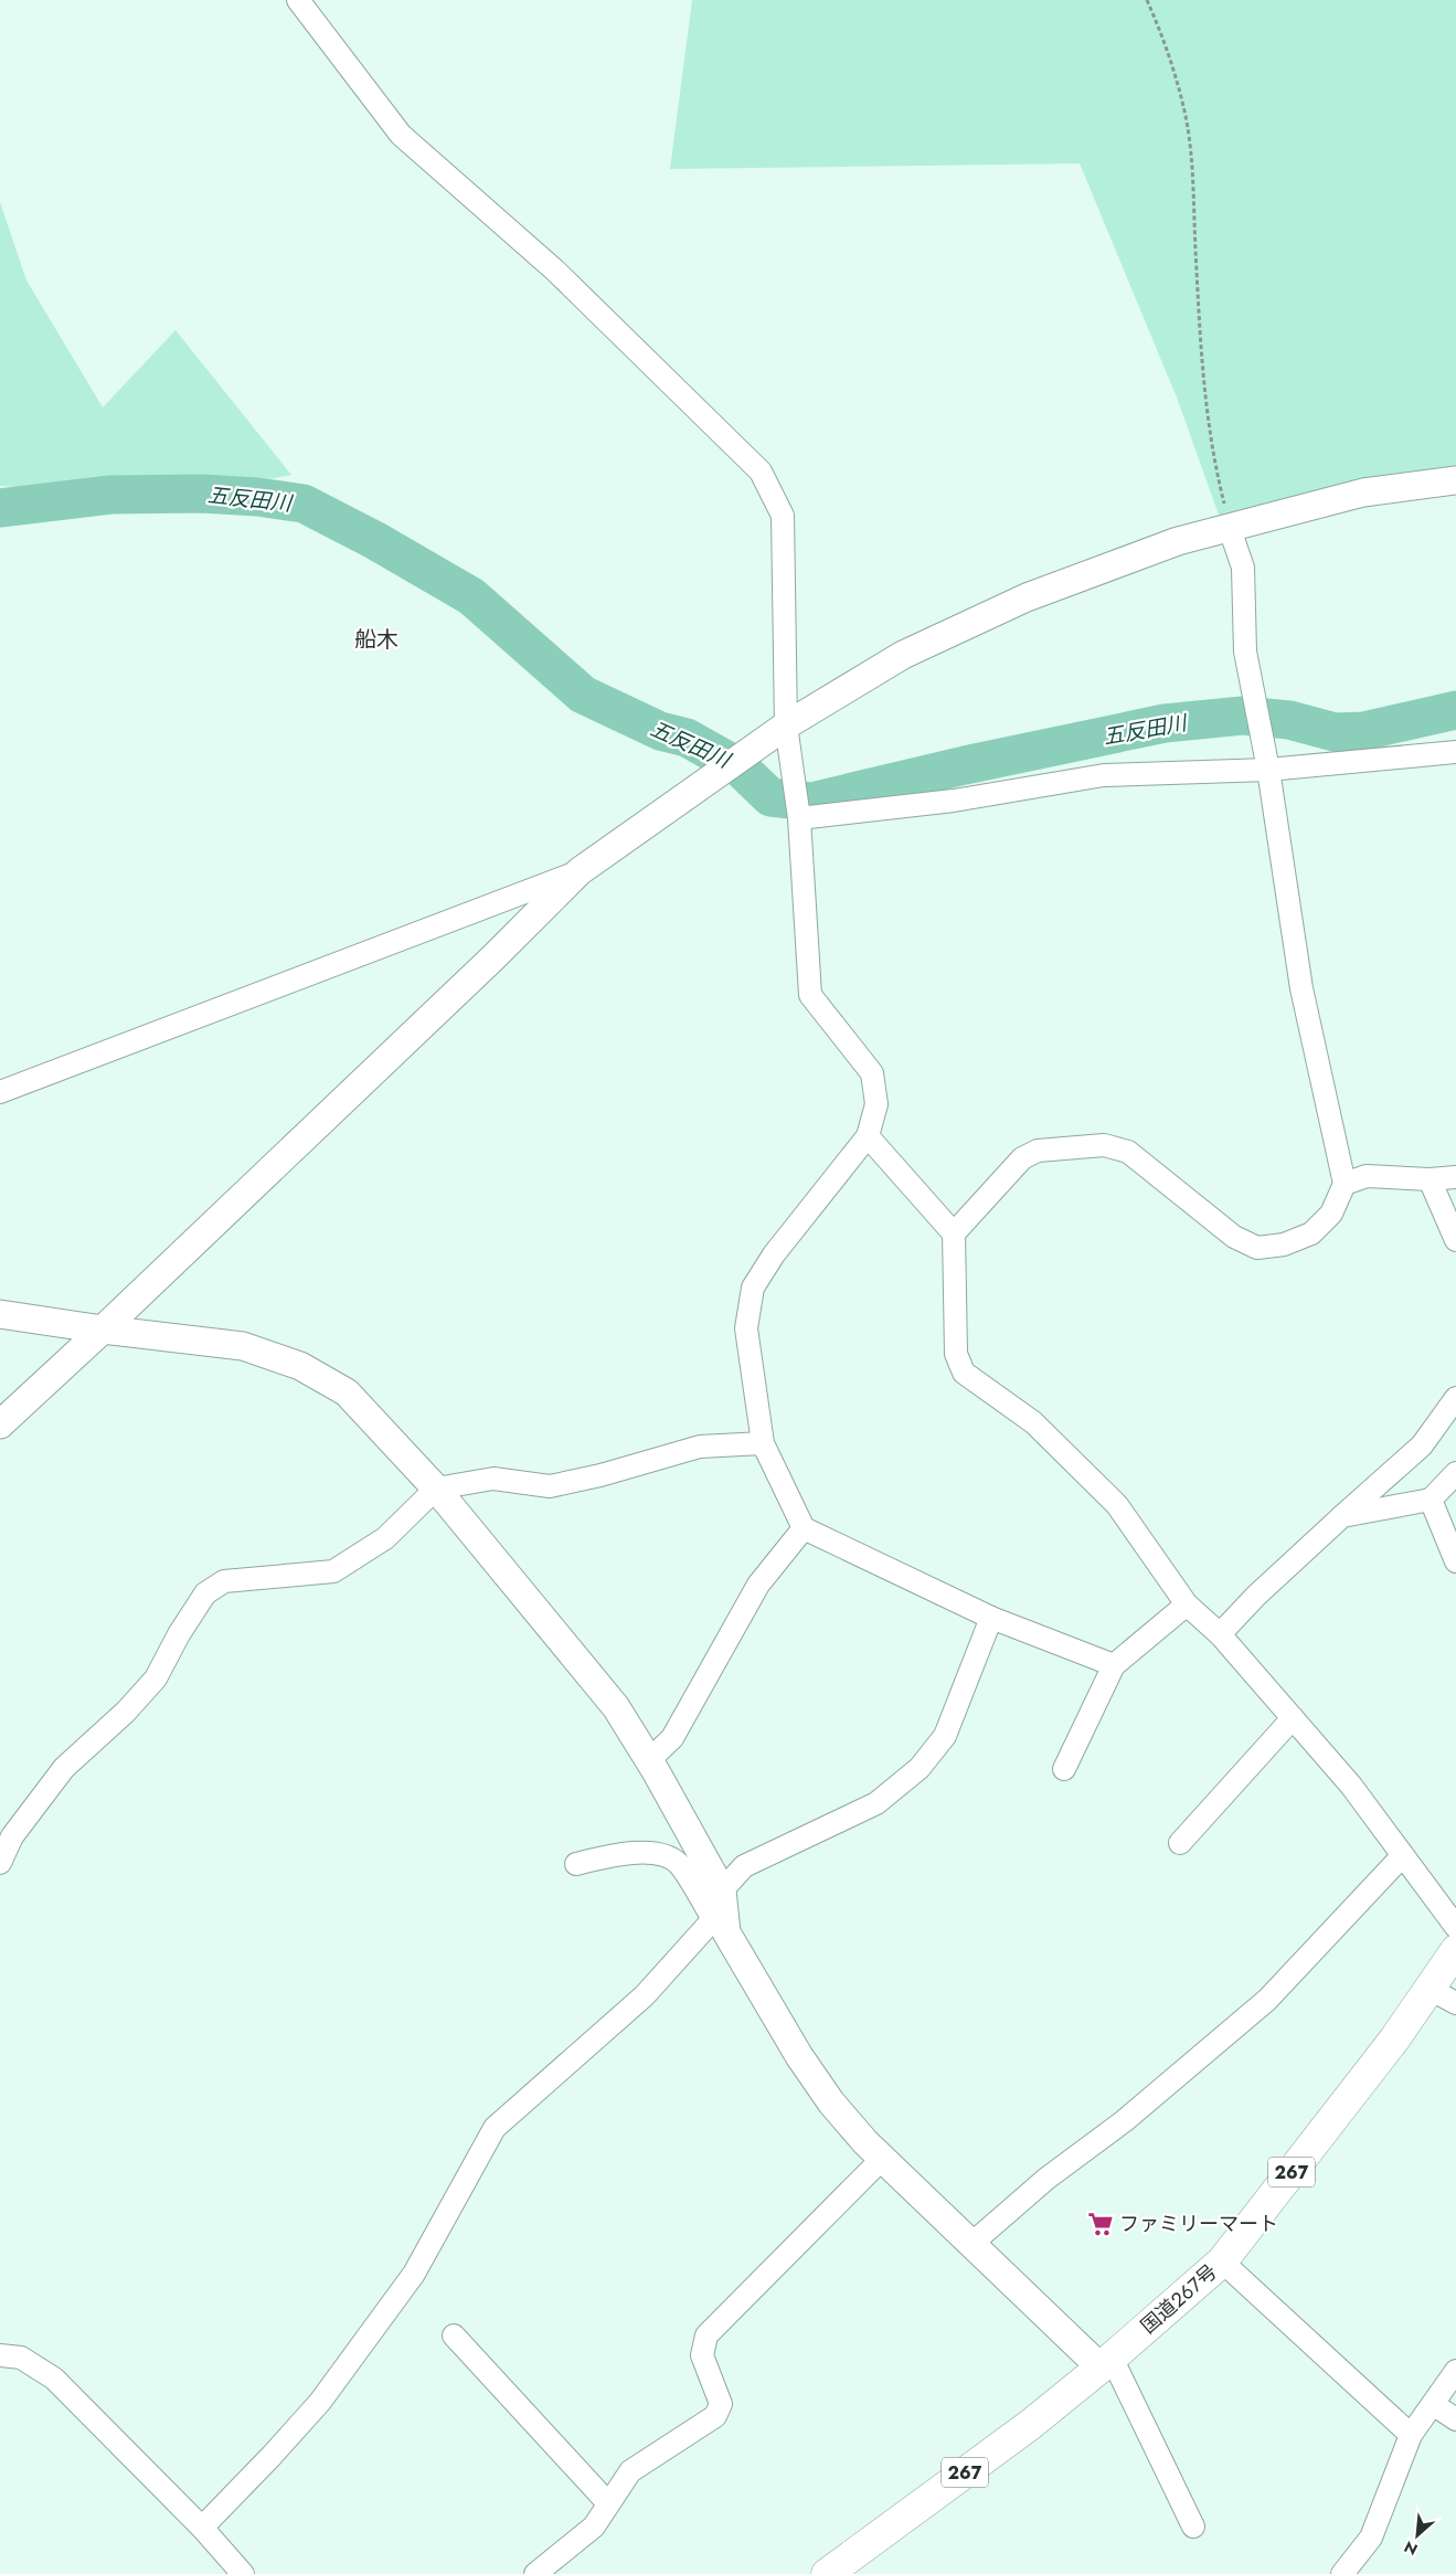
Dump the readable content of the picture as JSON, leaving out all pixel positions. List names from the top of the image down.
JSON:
{
  "streets": {
    "highway": ["267", "国道267号"]
  },
  "districts": ["船木"],
  "water": ["五反田川"],
  "places": {
    "supermarket": ["ファミリーマート"]
  },
  "north": "bottom left"
}
